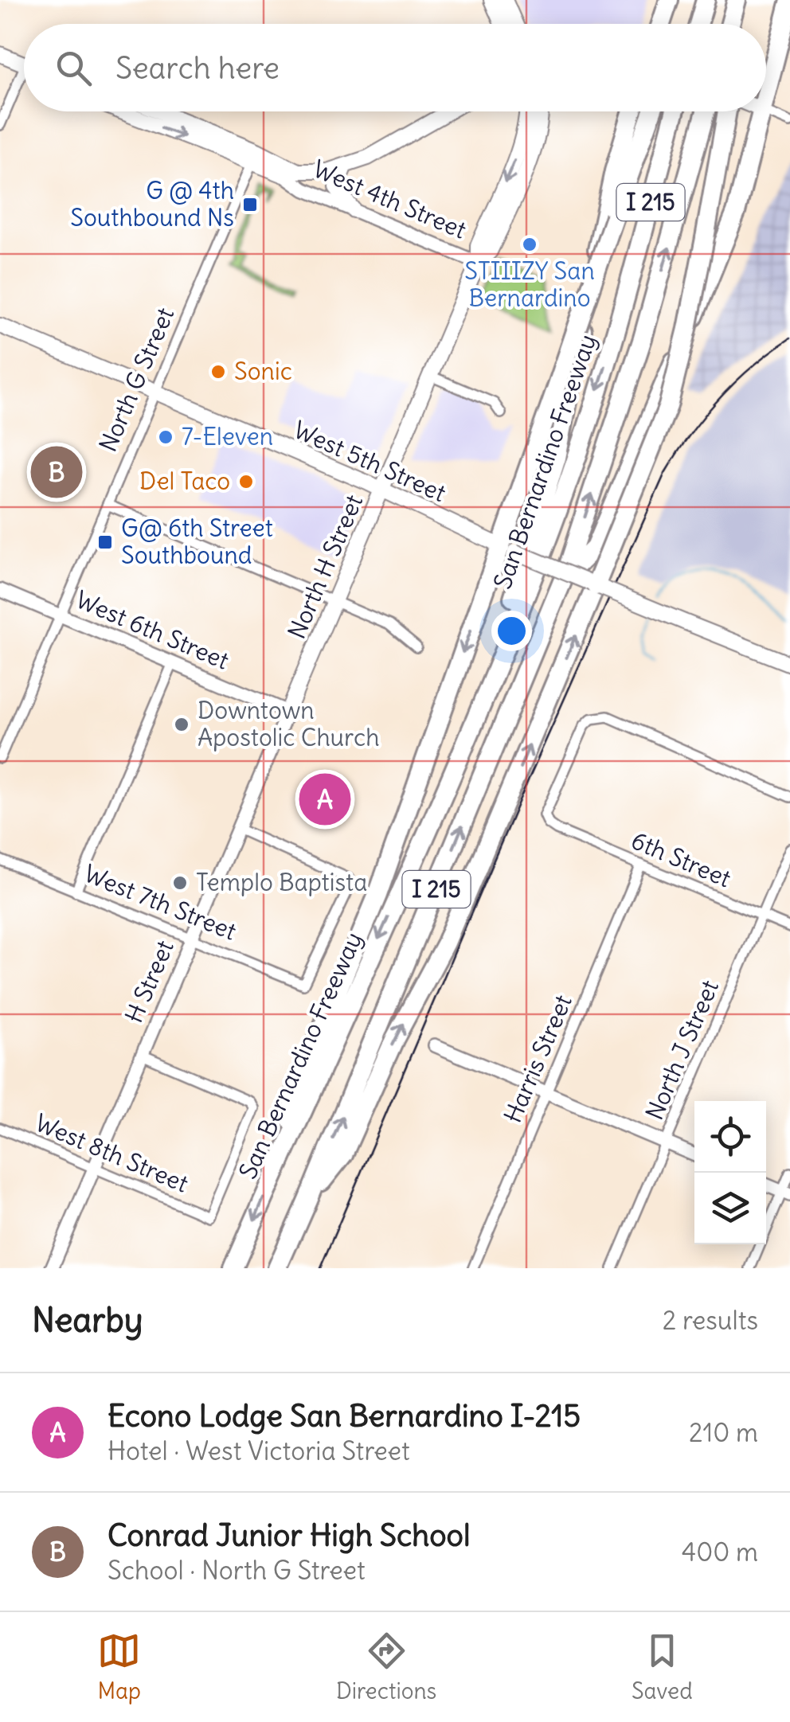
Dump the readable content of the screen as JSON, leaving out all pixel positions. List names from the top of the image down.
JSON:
{
  "streets": {
    "highway": ["I 215", "San Bernardino Freeway"],
    "main road": ["West 5th Street", "North H Street"],
    "street": [
      "West 4th Street",
      "North G Street",
      "West 6th Street",
      "6th Street",
      "West 7th Street",
      "H Street",
      "North J Street",
      "Harris Street",
      "West 8th Street"
    ]
  },
  "crossings": [
    ["West 4th Street", "North H Street"],
    ["North G Street", "West 5th Street"],
    ["North G Street", "West 6th Street"],
    ["West 5th Street", "North H Street"],
    ["North H Street", "West 6th Street"],
    ["North H Street", "H Street"],
    ["West 6th Street", "H Street"],
    ["6th Street", "North J Street"],
    ["6th Street", "Harris Street"],
    ["West 7th Street", "H Street"],
    ["H Street", "West 8th Street"]
  ],
  "places": {
    "transit": ["G @ 4th Southbound Ns", "G@ 6th Street Southbound"],
    "other": [
      "STIIIZY San Bernardino",
      "Sonic",
      "7-Eleven",
      "Del Taco",
      "Downtown Apostolic Church",
      "Templo Baptista"
    ]
  },
  "page": {
    "search": "Search here",
    "pins": ["B", "A"],
    "heading": ["Nearby", "2 results"],
    "list": [
      {
        "mark": "A",
        "name": "Econo Lodge San Bernardino I-215",
        "note": "Hotel · West Victoria Street",
        "value": "210 m"
      },
      {
        "mark": "B",
        "name": "Conrad Junior High School",
        "note": "School · North G Street",
        "value": "400 m"
      }
    ],
    "nav": ["Map", "Directions", "Saved"]
  }
}
